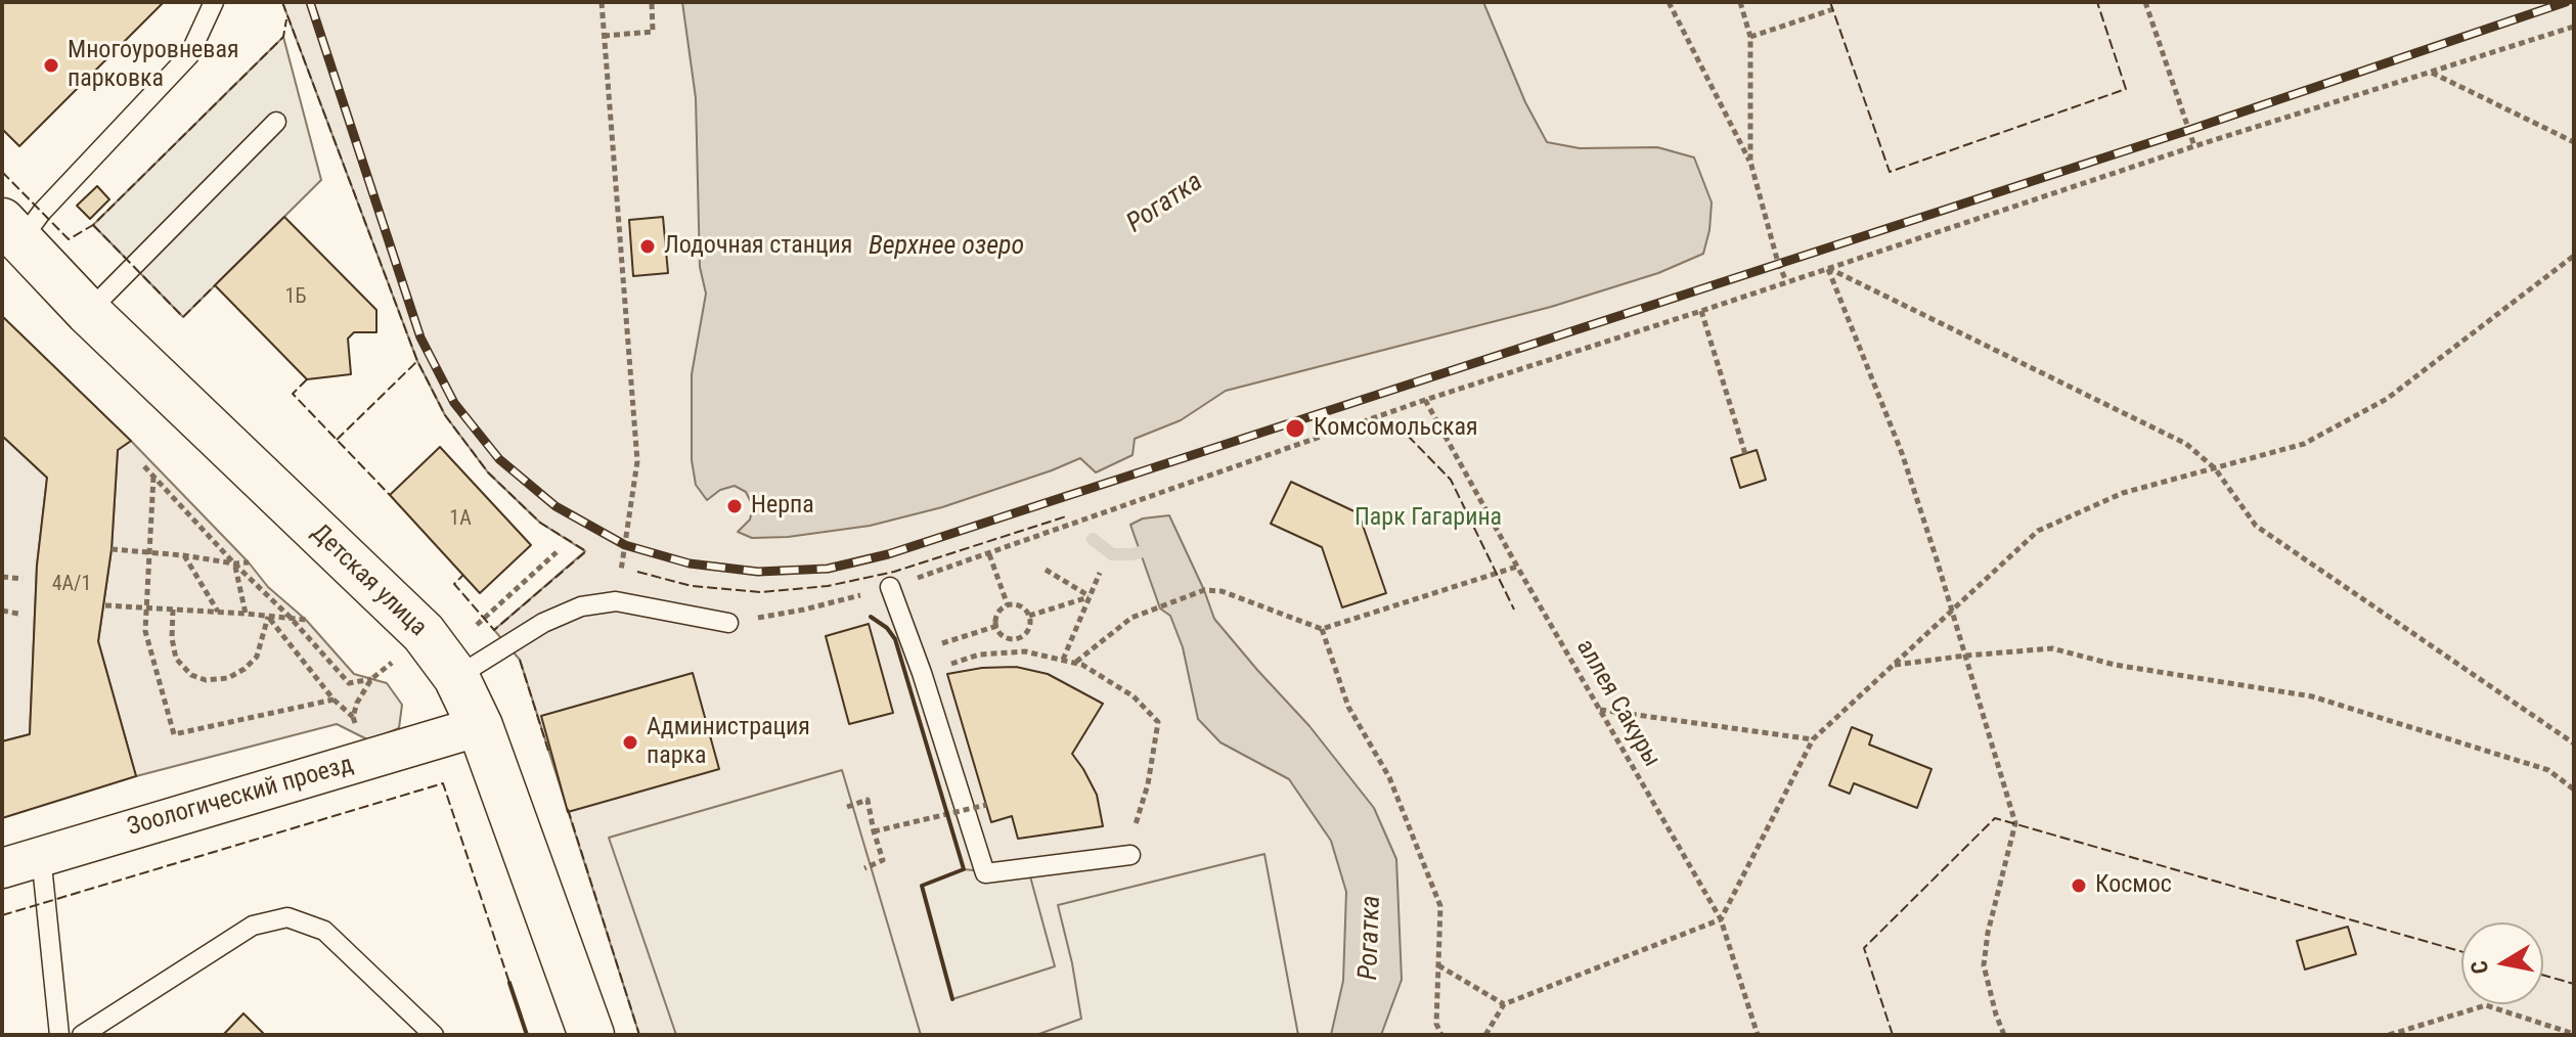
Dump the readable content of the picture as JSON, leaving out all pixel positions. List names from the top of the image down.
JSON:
{
  "streets": {
    "street": ["Детская улица", "Зоологический проезд"],
    "path": ["аллея Сакуры"]
  },
  "crossings": [
    ["Детская улица", "Зоологический проезд"]
  ],
  "water": ["Рогатка", "Верхнее озеро"],
  "parks": ["Парк Гагарина"],
  "places": [
    "Многоуровневая парковка",
    "Лодочная станция",
    "Комсомольская",
    "Нерпа",
    "Администрация парка",
    "Космос"
  ],
  "house_numbers": ["1Б", "1А", "4А/1"],
  "north": "left"
}
